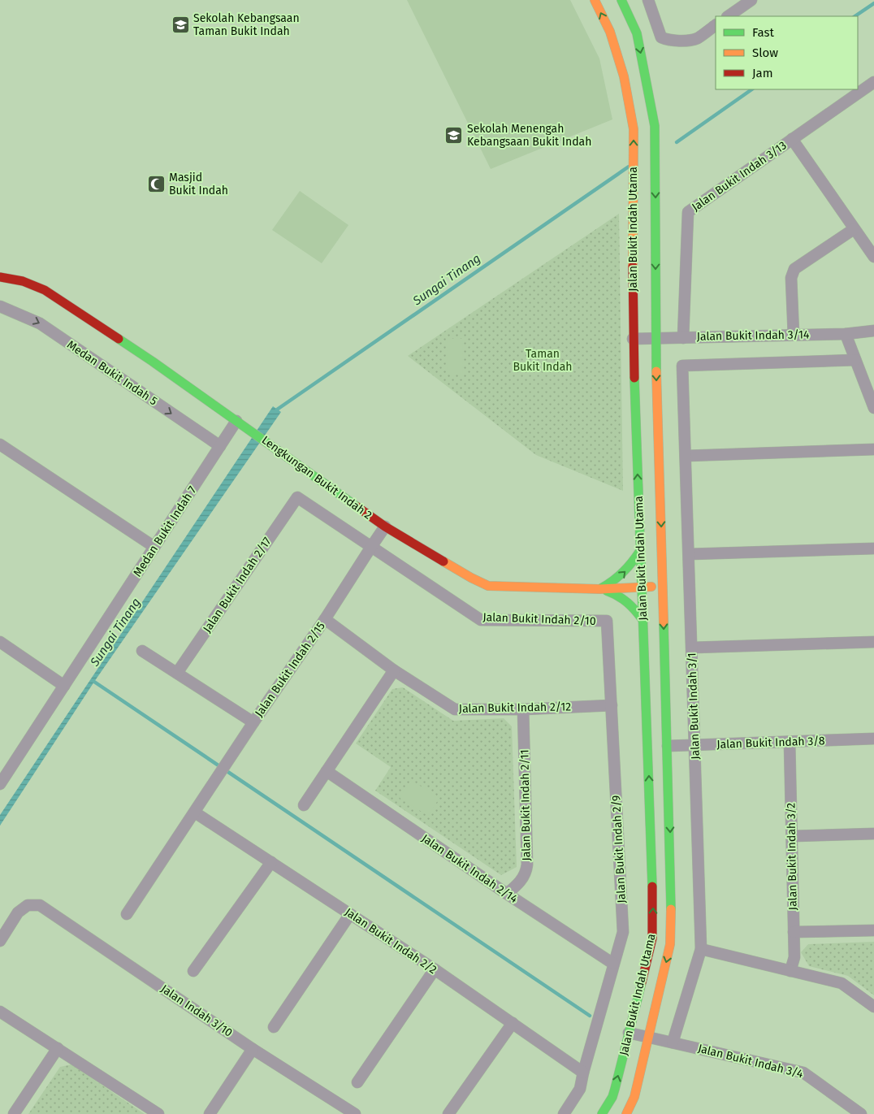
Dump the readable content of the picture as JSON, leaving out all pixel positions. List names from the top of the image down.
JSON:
{
  "streets": {
    "street": [
      "Jalan Bukit Indah 3/13",
      "Jalan Bukit Indah Utama",
      "Jalan Bukit Indah 3/14",
      "Medan Bukit Indah 5",
      "Lengkungan Bukit Indah 2",
      "Medan Bukit Indah 7",
      "Jalan Bukit Indah 2/17",
      "Jalan Bukit Indah 2/10",
      "Jalan Bukit Indah 2/15",
      "Jalan Bukit Indah 3/1",
      "Jalan Bukit Indah 2/12",
      "Jalan Bukit Indah 3/8",
      "Jalan Bukit Indah 2/11",
      "Jalan Bukit Indah 2/9",
      "Jalan Bukit Indah 3/2",
      "Jalan Bukit Indah 2/14",
      "Jalan Bukit Indah 2/2",
      "Jalan Indah 3/10",
      "Jalan Bukit Indah 3/4"
    ]
  },
  "crossings": [
    ["Jalan Bukit Indah 3/13", "Jalan Bukit Indah 3/14"],
    ["Jalan Bukit Indah Utama", "Jalan Bukit Indah 3/14"],
    ["Jalan Bukit Indah Utama", "Lengkungan Bukit Indah 2"],
    ["Jalan Bukit Indah Utama", "Jalan Bukit Indah 3/8"],
    ["Jalan Bukit Indah Utama", "Jalan Bukit Indah 3/4"],
    ["Medan Bukit Indah 5", "Medan Bukit Indah 7"],
    ["Lengkungan Bukit Indah 2", "Medan Bukit Indah 7"],
    ["Lengkungan Bukit Indah 2", "Jalan Bukit Indah 2/15"],
    ["Jalan Bukit Indah 2/17", "Jalan Bukit Indah 2/10"],
    ["Jalan Bukit Indah 2/10", "Jalan Bukit Indah 2/15"],
    ["Jalan Bukit Indah 2/10", "Jalan Bukit Indah 2/9"],
    ["Jalan Bukit Indah 2/15", "Jalan Bukit Indah 2/12"],
    ["Jalan Bukit Indah 2/15", "Jalan Bukit Indah 2/2"],
    ["Jalan Bukit Indah 3/1", "Jalan Bukit Indah 3/8"],
    ["Jalan Bukit Indah 3/1", "Jalan Bukit Indah 3/4"],
    ["Jalan Bukit Indah 2/12", "Jalan Bukit Indah 2/11"],
    ["Jalan Bukit Indah 2/12", "Jalan Bukit Indah 2/9"],
    ["Jalan Bukit Indah 3/8", "Jalan Bukit Indah 3/2"],
    ["Jalan Bukit Indah 2/11", "Jalan Bukit Indah 2/14"],
    ["Jalan Bukit Indah 2/9", "Jalan Bukit Indah 2/14"],
    ["Jalan Bukit Indah 2/9", "Jalan Bukit Indah 2/2"]
  ],
  "one_way": ["Medan Bukit Indah 5"],
  "water": ["Sungai Tinang"],
  "parks": ["Taman Bukit Indah"],
  "places": {
    "school or university": ["Sekolah Kebangsaan Taman Bukit Indah", "Sekolah Menengah Kebangsaan Bukit Indah"],
    "mosque": ["Masjid Bukit Indah"]
  },
  "legend": ["Fast", "Slow", "Jam"]
}
